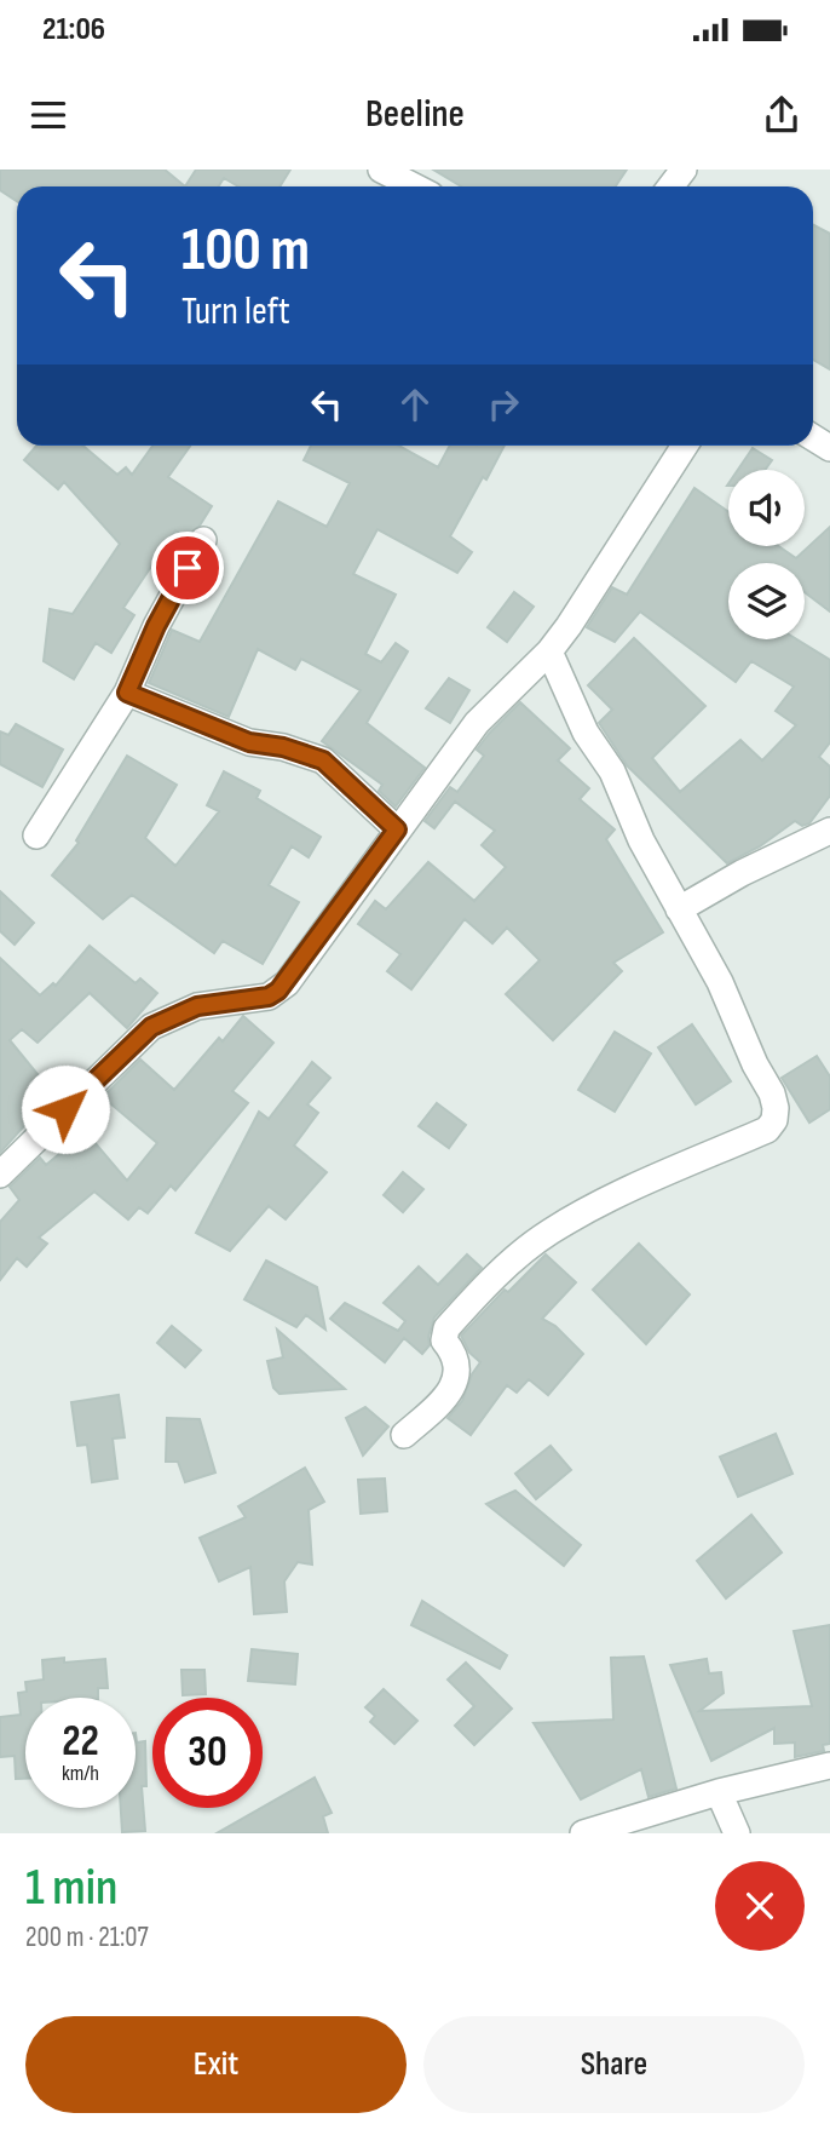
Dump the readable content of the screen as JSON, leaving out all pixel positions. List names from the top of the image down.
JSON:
{
  "page": {
    "status": "21:06",
    "header": "Beeline",
    "turn": ["100 m", "Turn left"],
    "speed": "22 km/h",
    "limit": "30",
    "heading": ["1 min", "200 m · 21:07"],
    "buttons": ["Exit", "Share"]
  }
}
